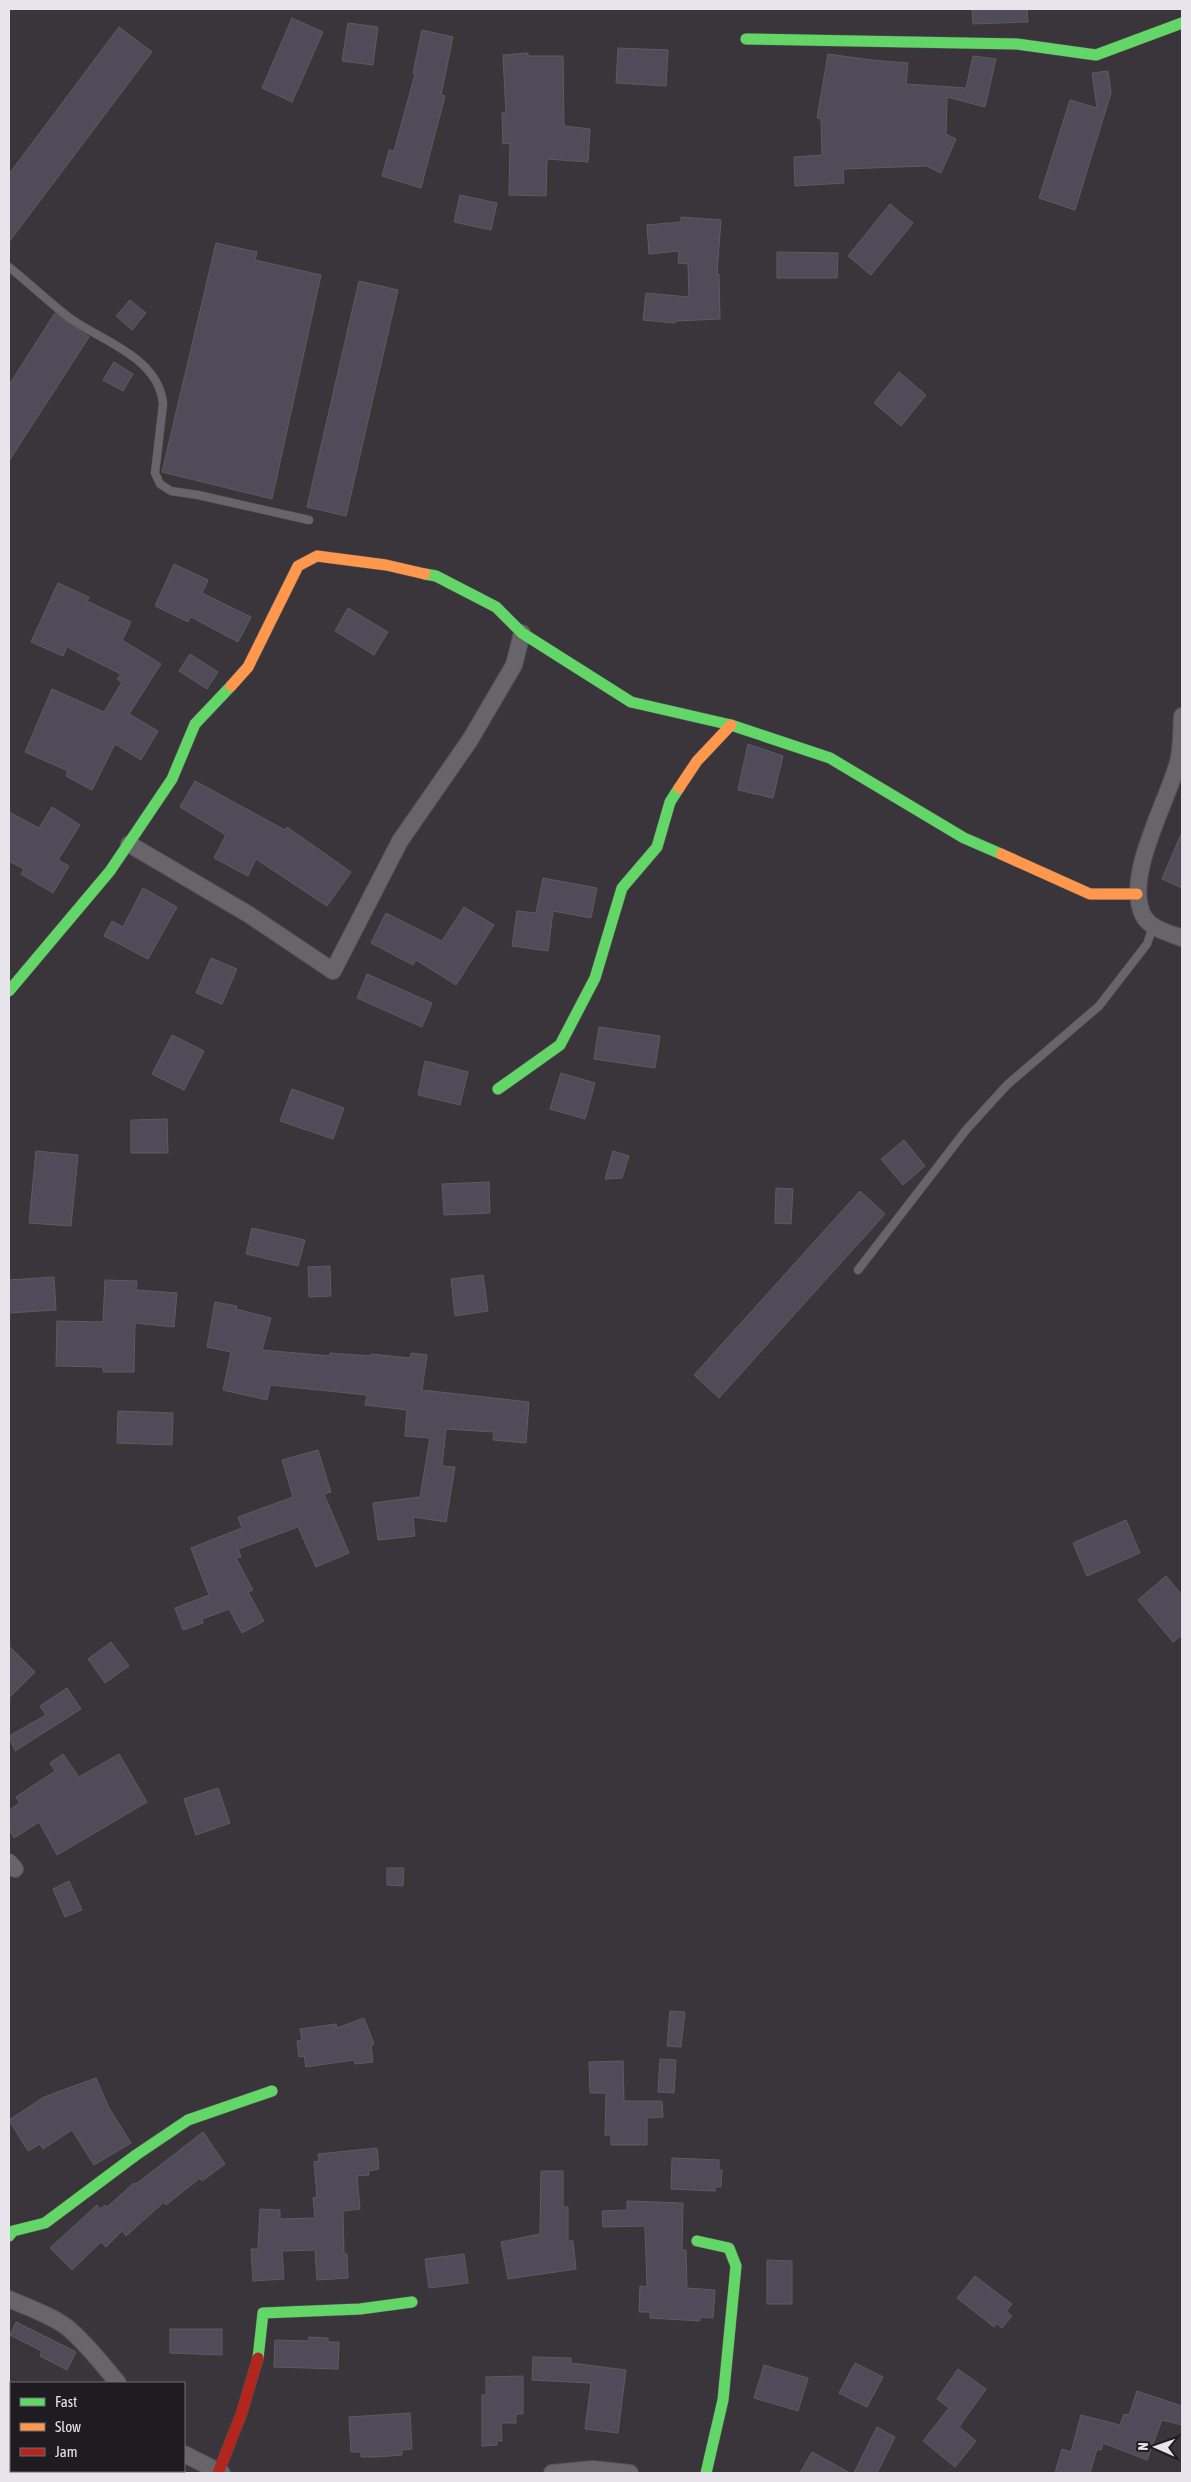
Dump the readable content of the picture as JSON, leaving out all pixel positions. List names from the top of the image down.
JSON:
{
  "legend": ["Fast", "Slow", "Jam"],
  "north": "left"
}
